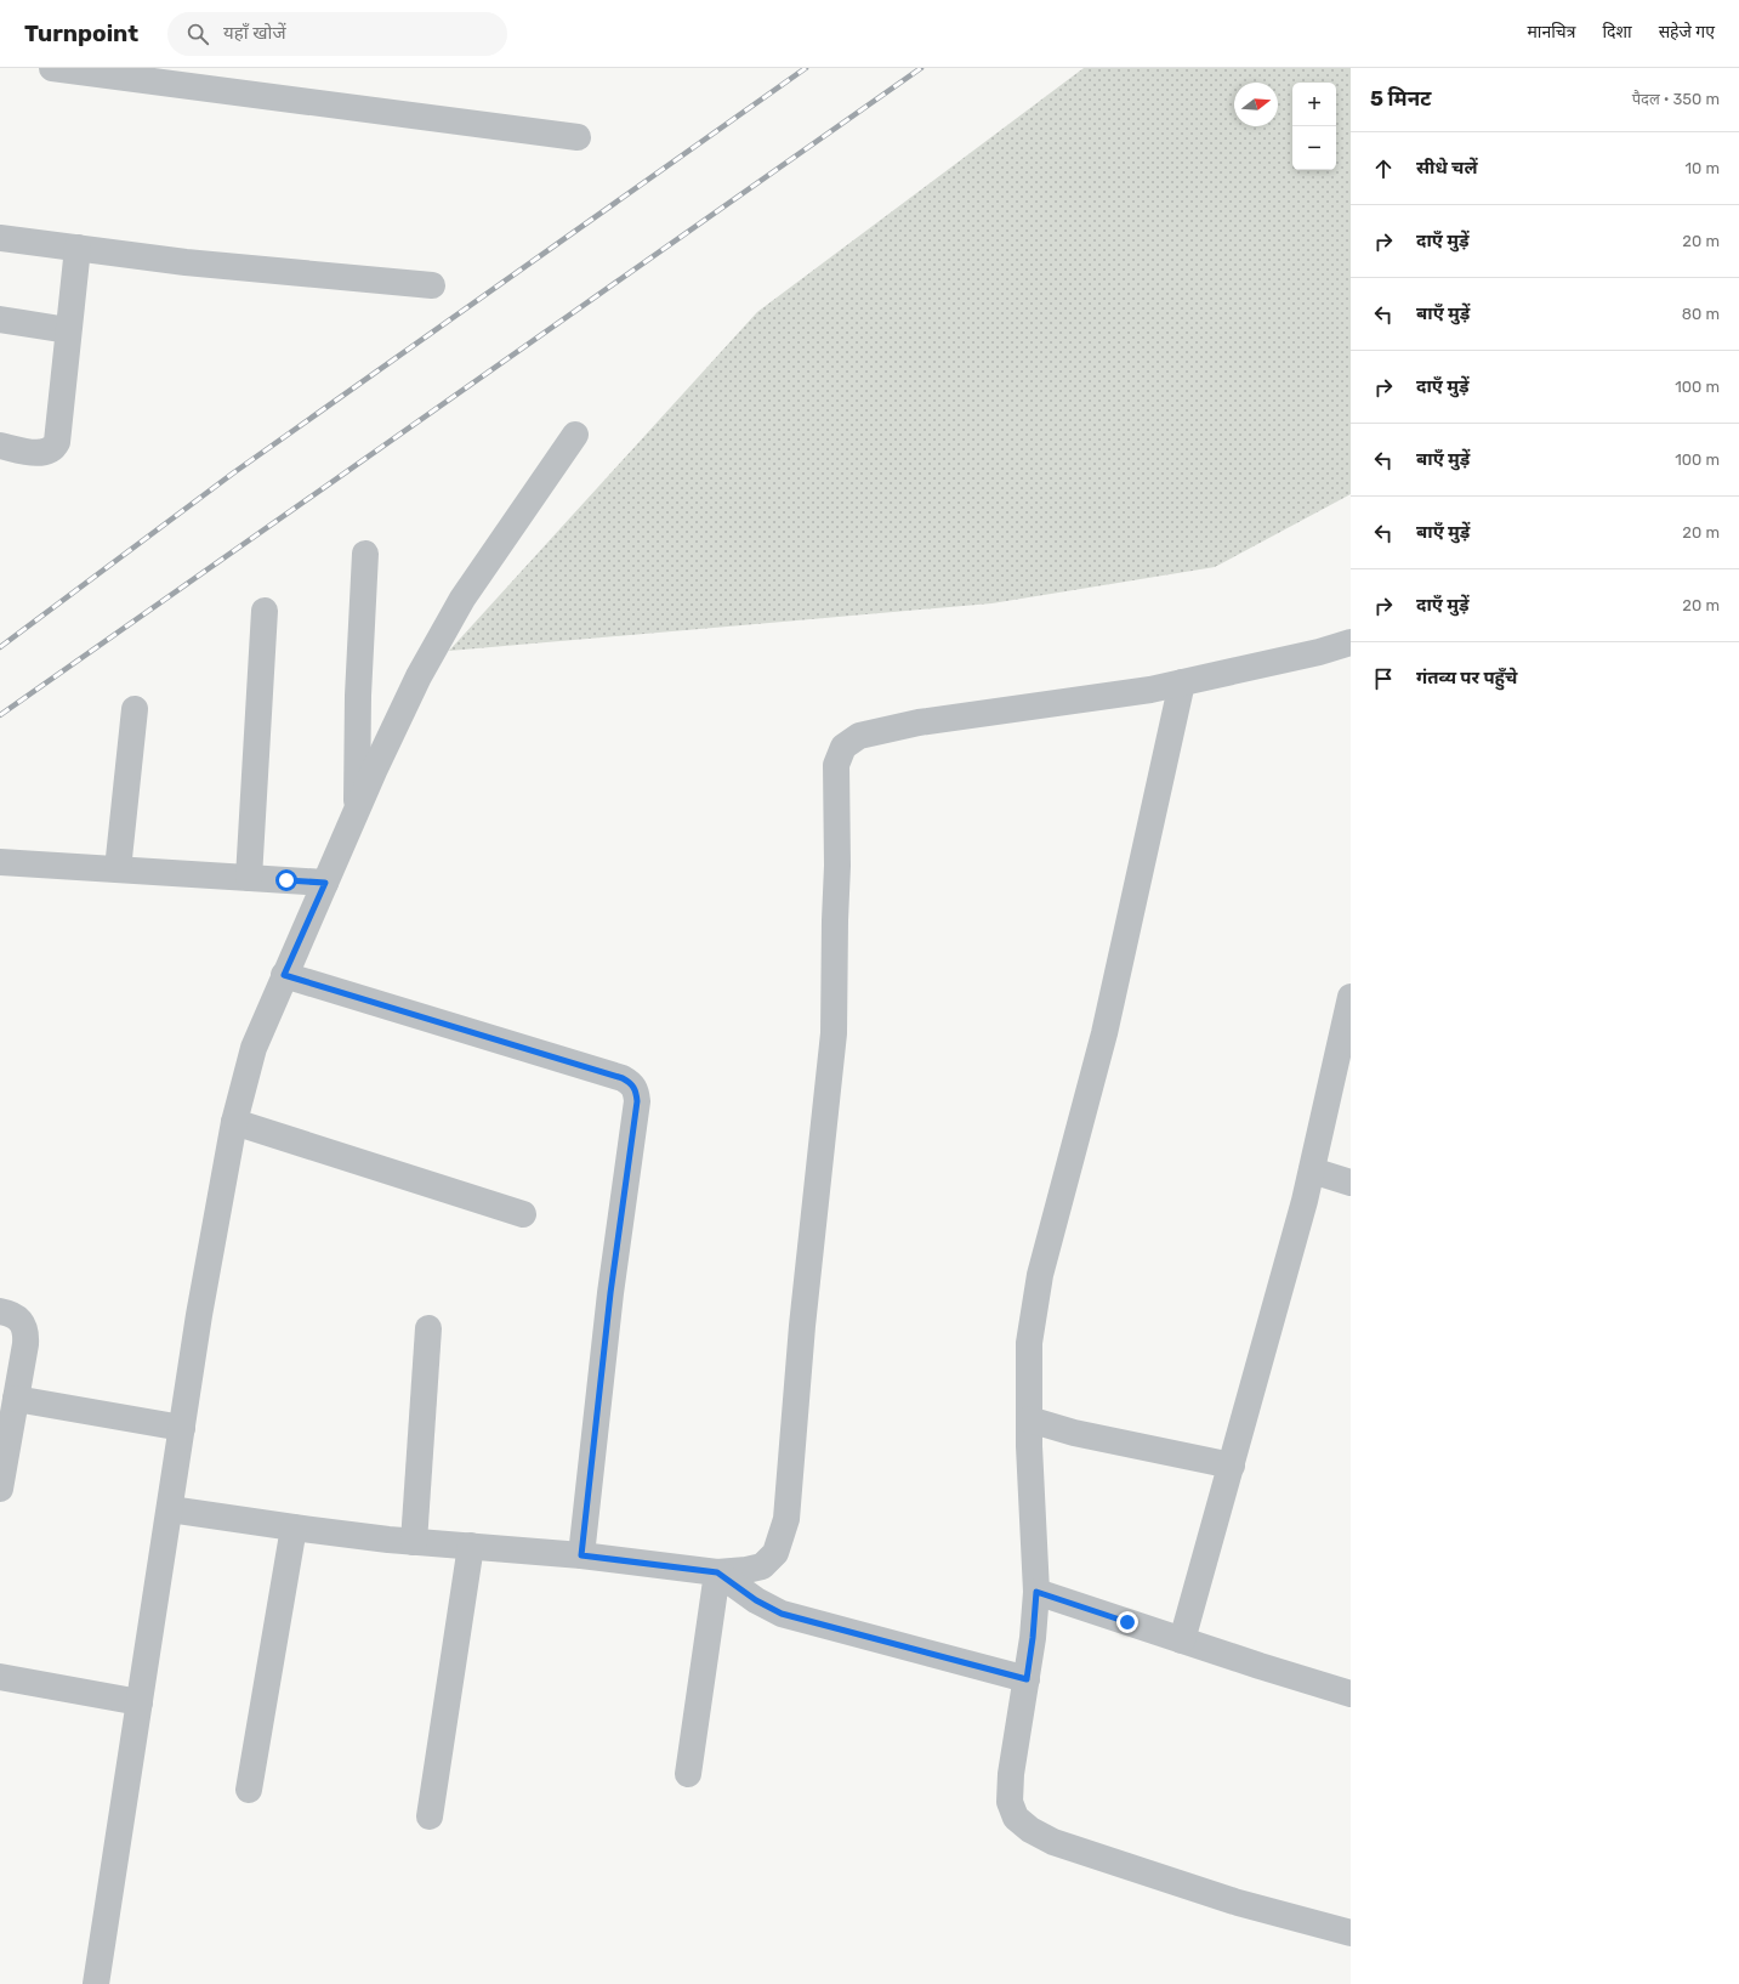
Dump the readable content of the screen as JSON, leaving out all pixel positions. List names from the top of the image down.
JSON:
{
  "north": "right",
  "page": {
    "header": "Turnpoint",
    "search": "यहाँ खोजें",
    "nav": ["मानचित्र", "दिशा", "सहेजे गए"],
    "heading": ["5 मिनट", "पैदल · 350 m"],
    "map_buttons": ["+", "−"],
    "list": [
      ["सीधे चलें", "10 m"],
      ["दाएँ मुड़ें", "20 m"],
      ["बाएँ मुड़ें", "80 m"],
      ["दाएँ मुड़ें", "100 m"],
      ["बाएँ मुड़ें", "100 m"],
      ["बाएँ मुड़ें", "20 m"],
      ["दाएँ मुड़ें", "20 m"],
      "गंतव्य पर पहुँचे"
    ]
  }
}
